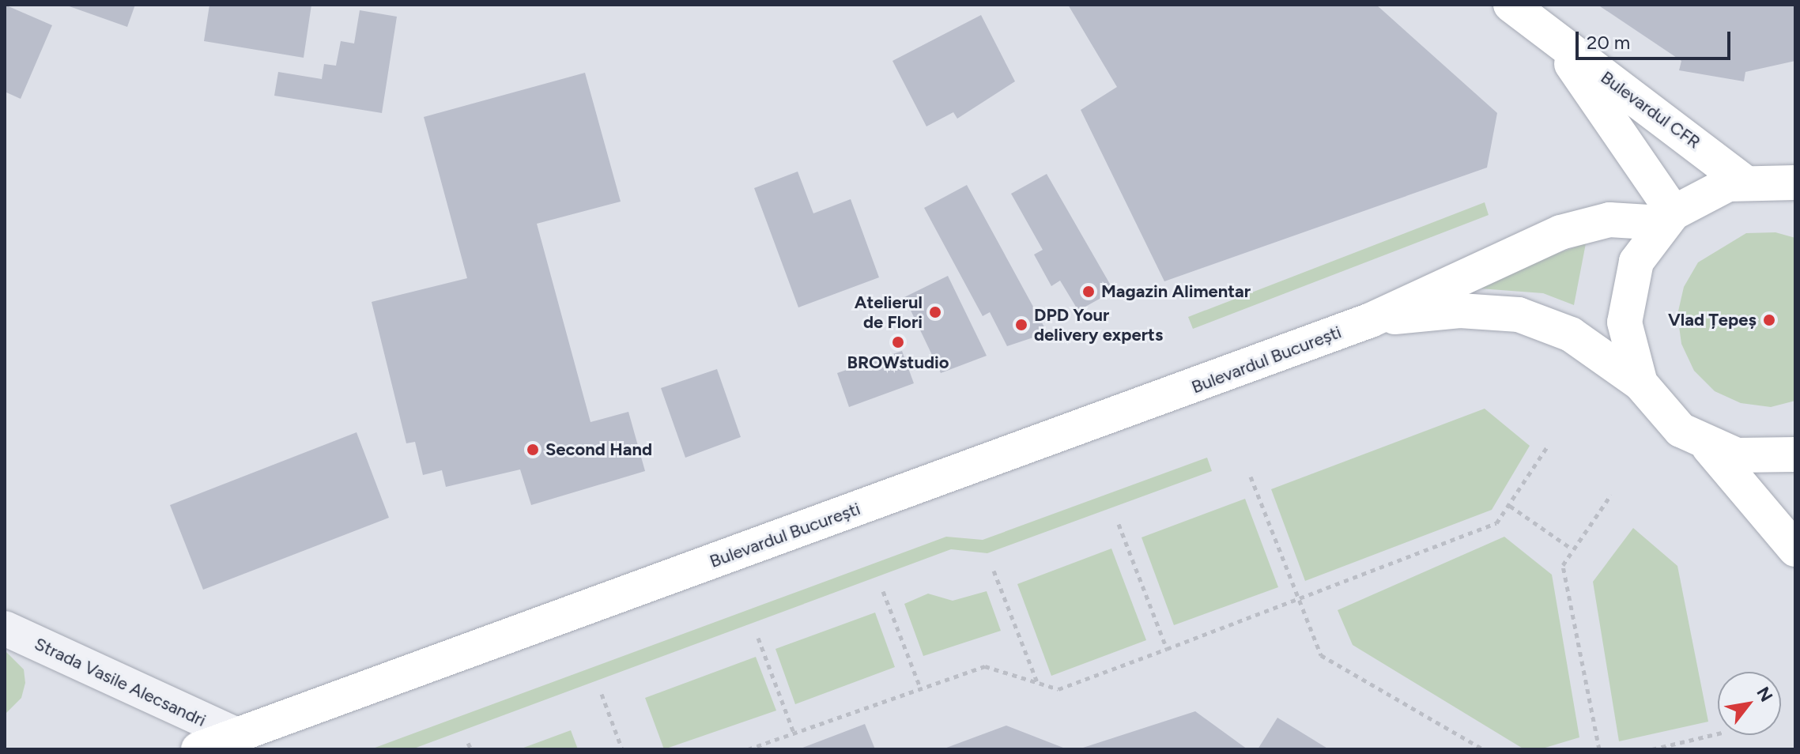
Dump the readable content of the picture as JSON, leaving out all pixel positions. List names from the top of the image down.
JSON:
{
  "streets": {
    "main road": ["Bulevardul CFR", "Bulevardul București"],
    "street": ["Strada Vasile Alecsandri"]
  },
  "crossings": [
    ["Bulevardul CFR", "Bulevardul București"],
    ["Bulevardul București", "Strada Vasile Alecsandri"]
  ],
  "places": [
    "Magazin Alimentar",
    "Atelierul de Flori",
    "Vlad Țepeș",
    "DPD Your delivery experts",
    "BROWstudio",
    "Second Hand"
  ],
  "scale_bar": "20 m",
  "north": "top right"
}
